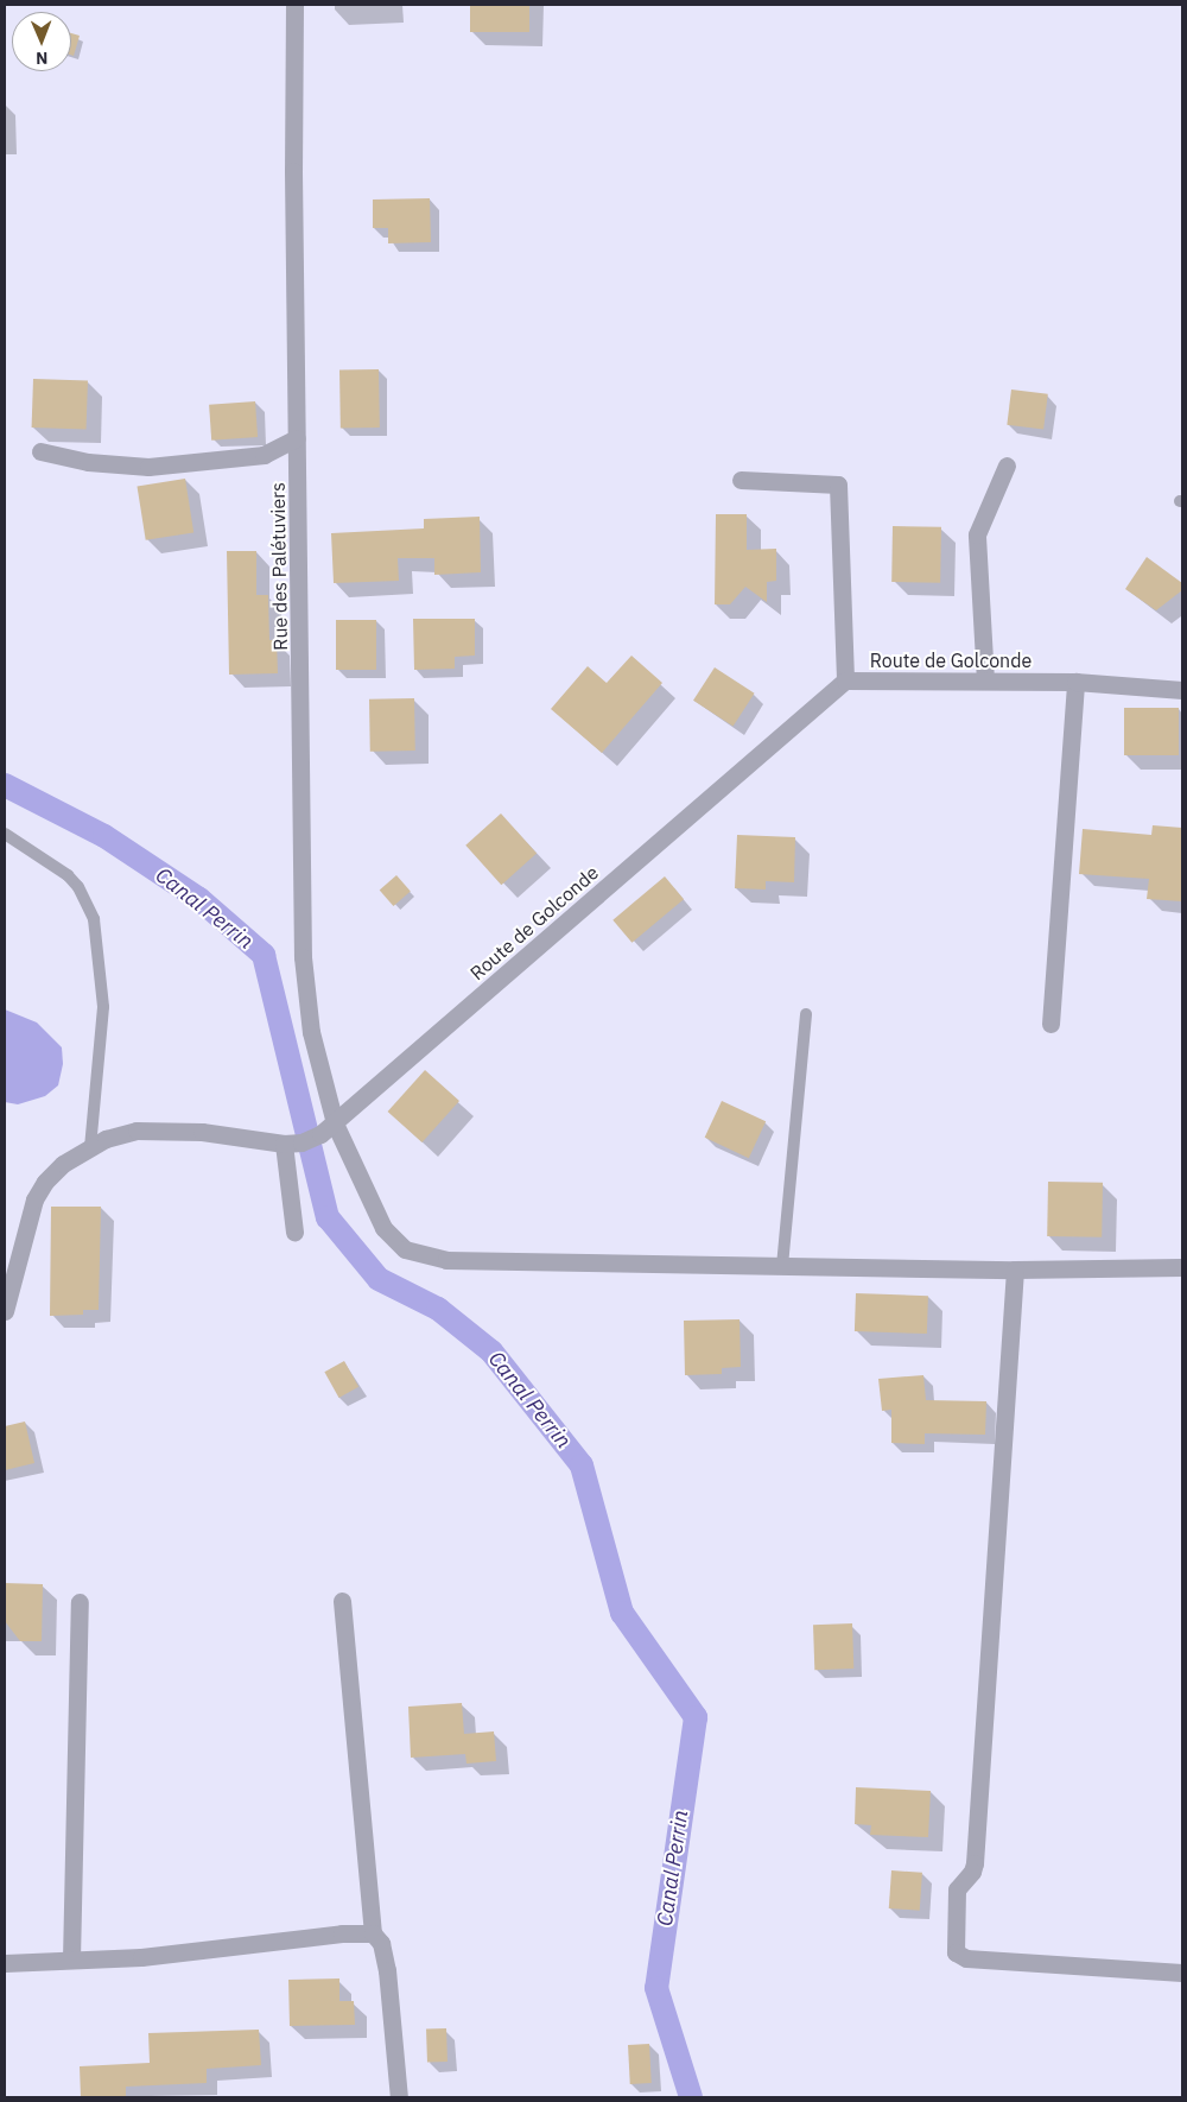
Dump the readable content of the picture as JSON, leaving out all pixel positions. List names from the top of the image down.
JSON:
{
  "streets": {
    "street": ["Rue des Palétuviers", "Route de Golconde"]
  },
  "crossings": [
    ["Rue des Palétuviers", "Route de Golconde"]
  ],
  "water": ["Canal Perrin"],
  "north": "bottom"
}
